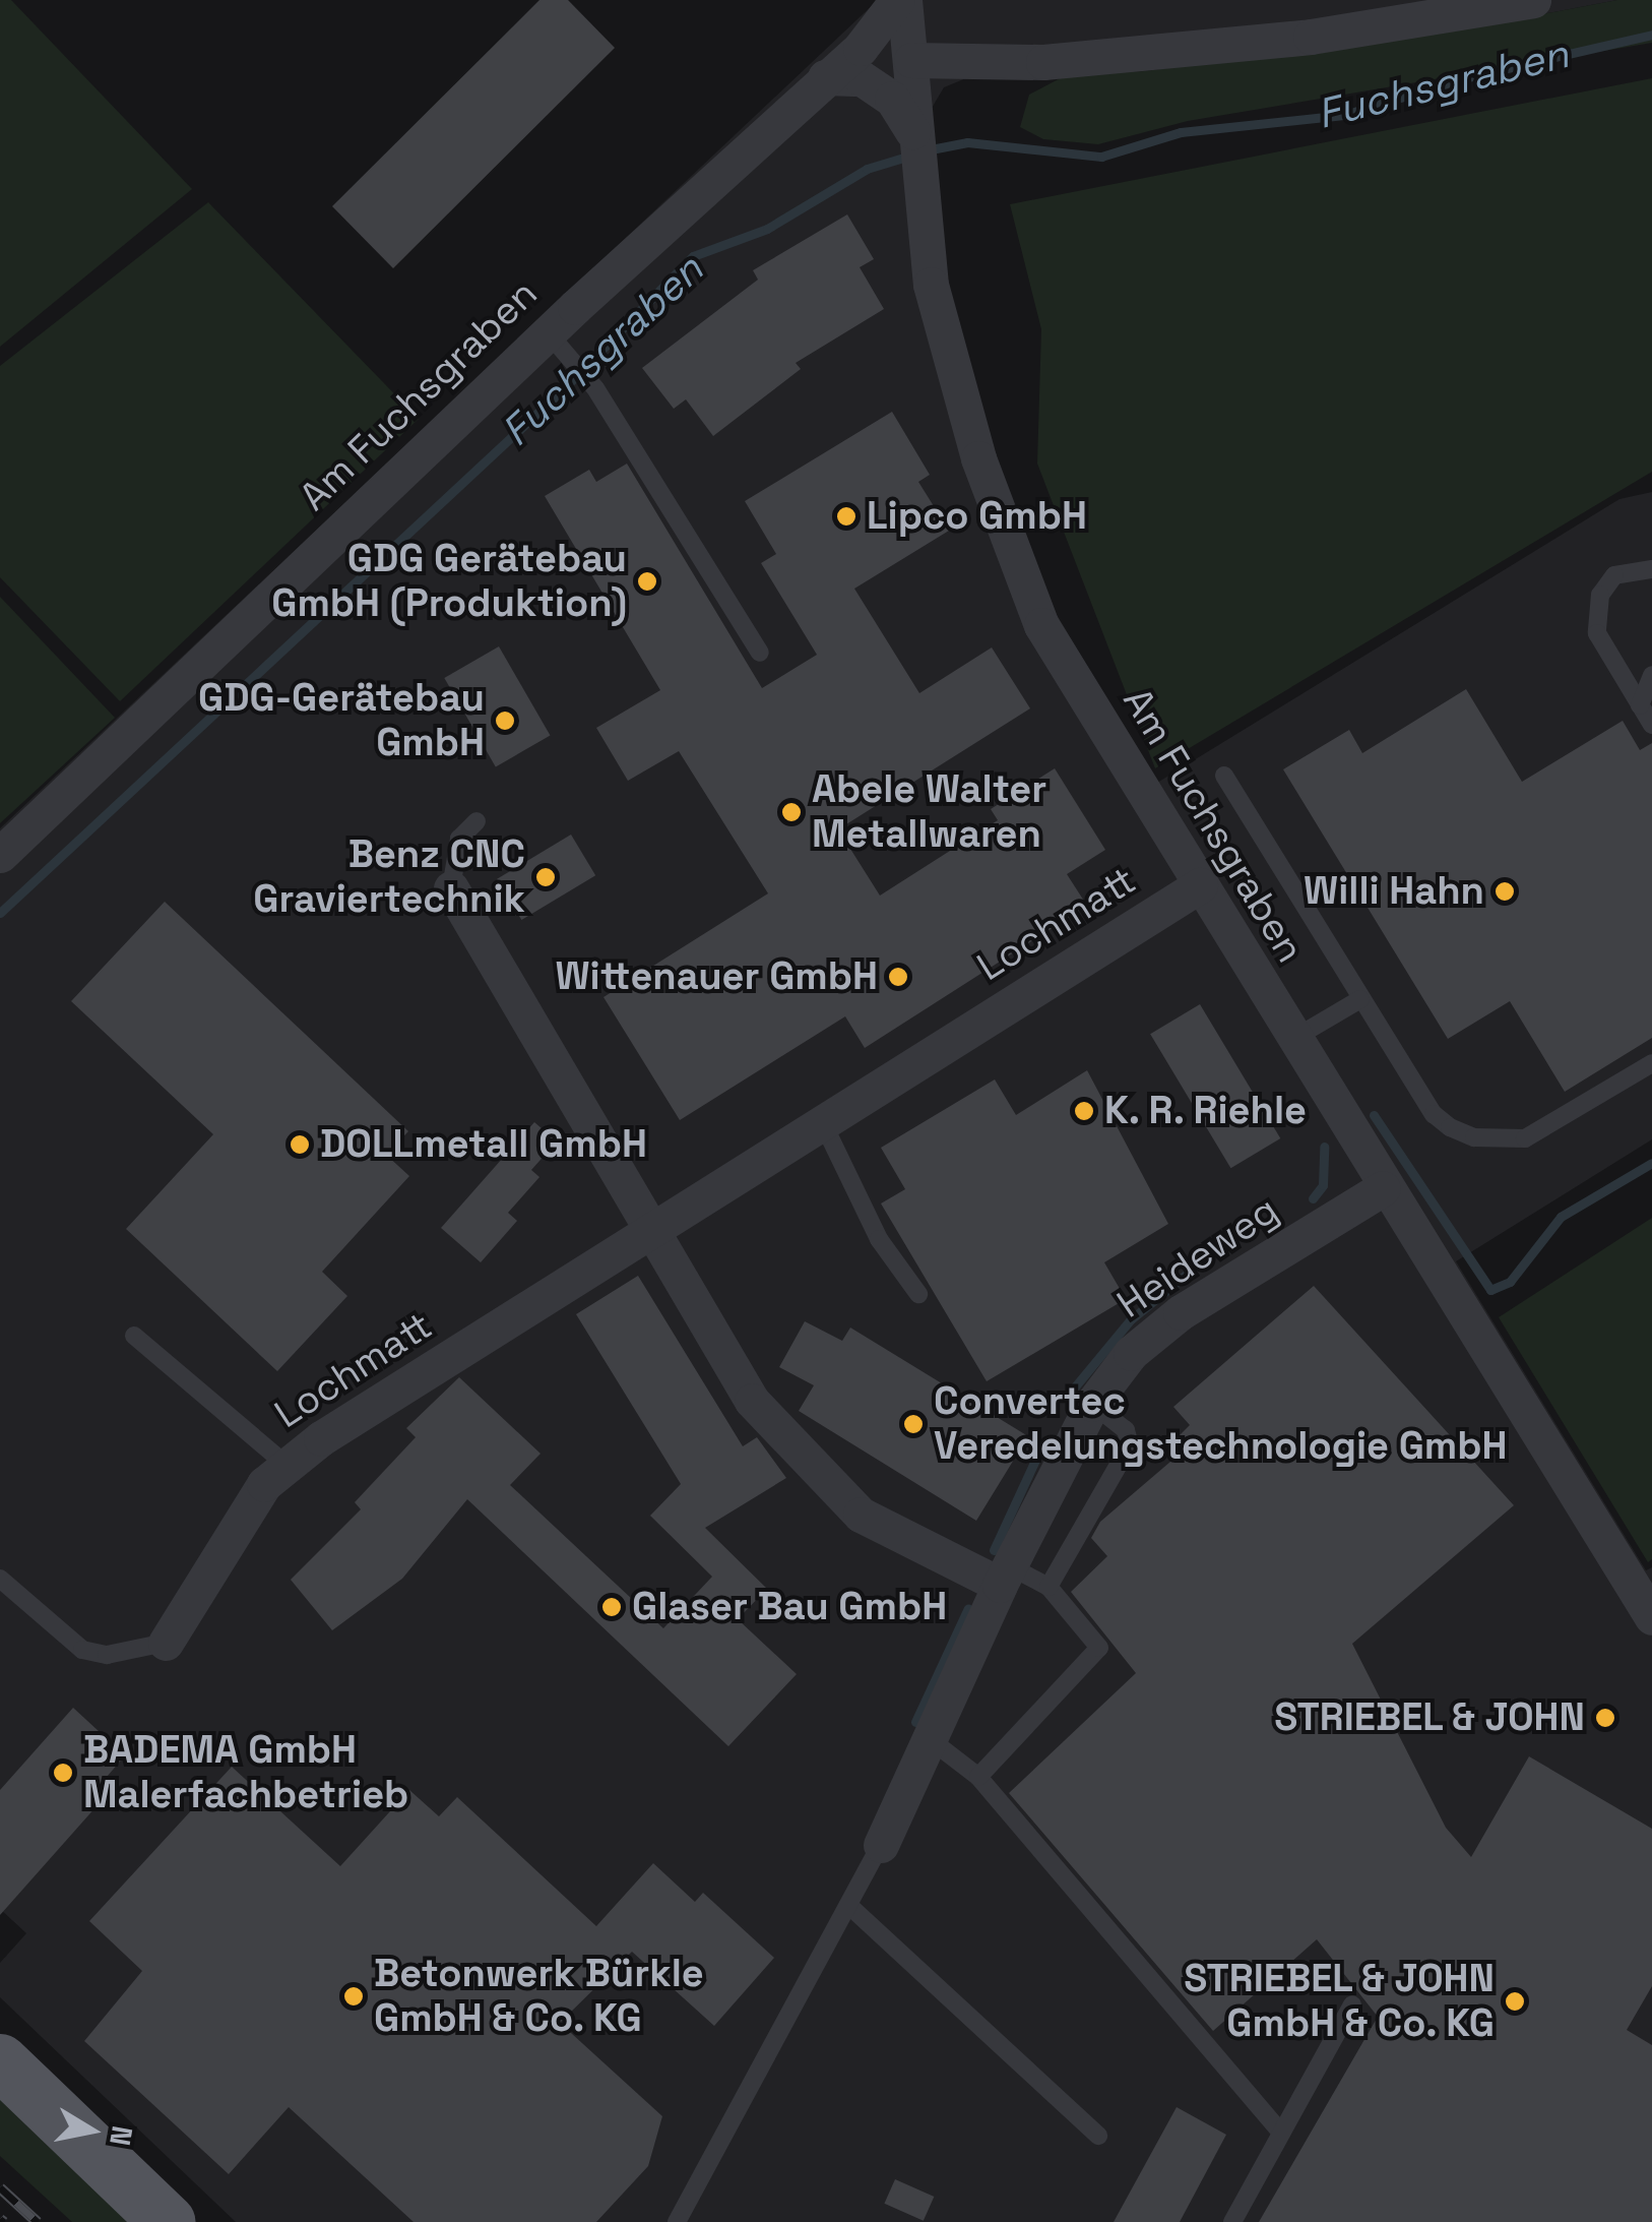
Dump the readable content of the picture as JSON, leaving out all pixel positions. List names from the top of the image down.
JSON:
{
  "streets": {
    "street": ["Am Fuchsgraben", "Lochmatt", "Heideweg"]
  },
  "crossings": [
    ["Am Fuchsgraben", "Lochmatt"],
    ["Am Fuchsgraben", "Heideweg"]
  ],
  "water": ["Fuchsgraben"],
  "places": [
    "Lipco GmbH",
    "GDG Gerätebau GmbH (Produktion)",
    "GDG-Gerätebau GmbH",
    "Abele Walter Metallwaren",
    "Benz CNC Graviertechnik",
    "Willi Hahn",
    "Wittenauer GmbH",
    "K. R. Riehle",
    "DOLLmetall GmbH",
    "Convertec Veredelungstechnologie GmbH",
    "Glaser Bau GmbH",
    "STRIEBEL & JOHN",
    "BADEMA GmbH Malerfachbetrieb",
    "Betonwerk Bürkle GmbH & Co. KG",
    "STRIEBEL & JOHN GmbH & Co. KG"
  ],
  "north": "right"
}
